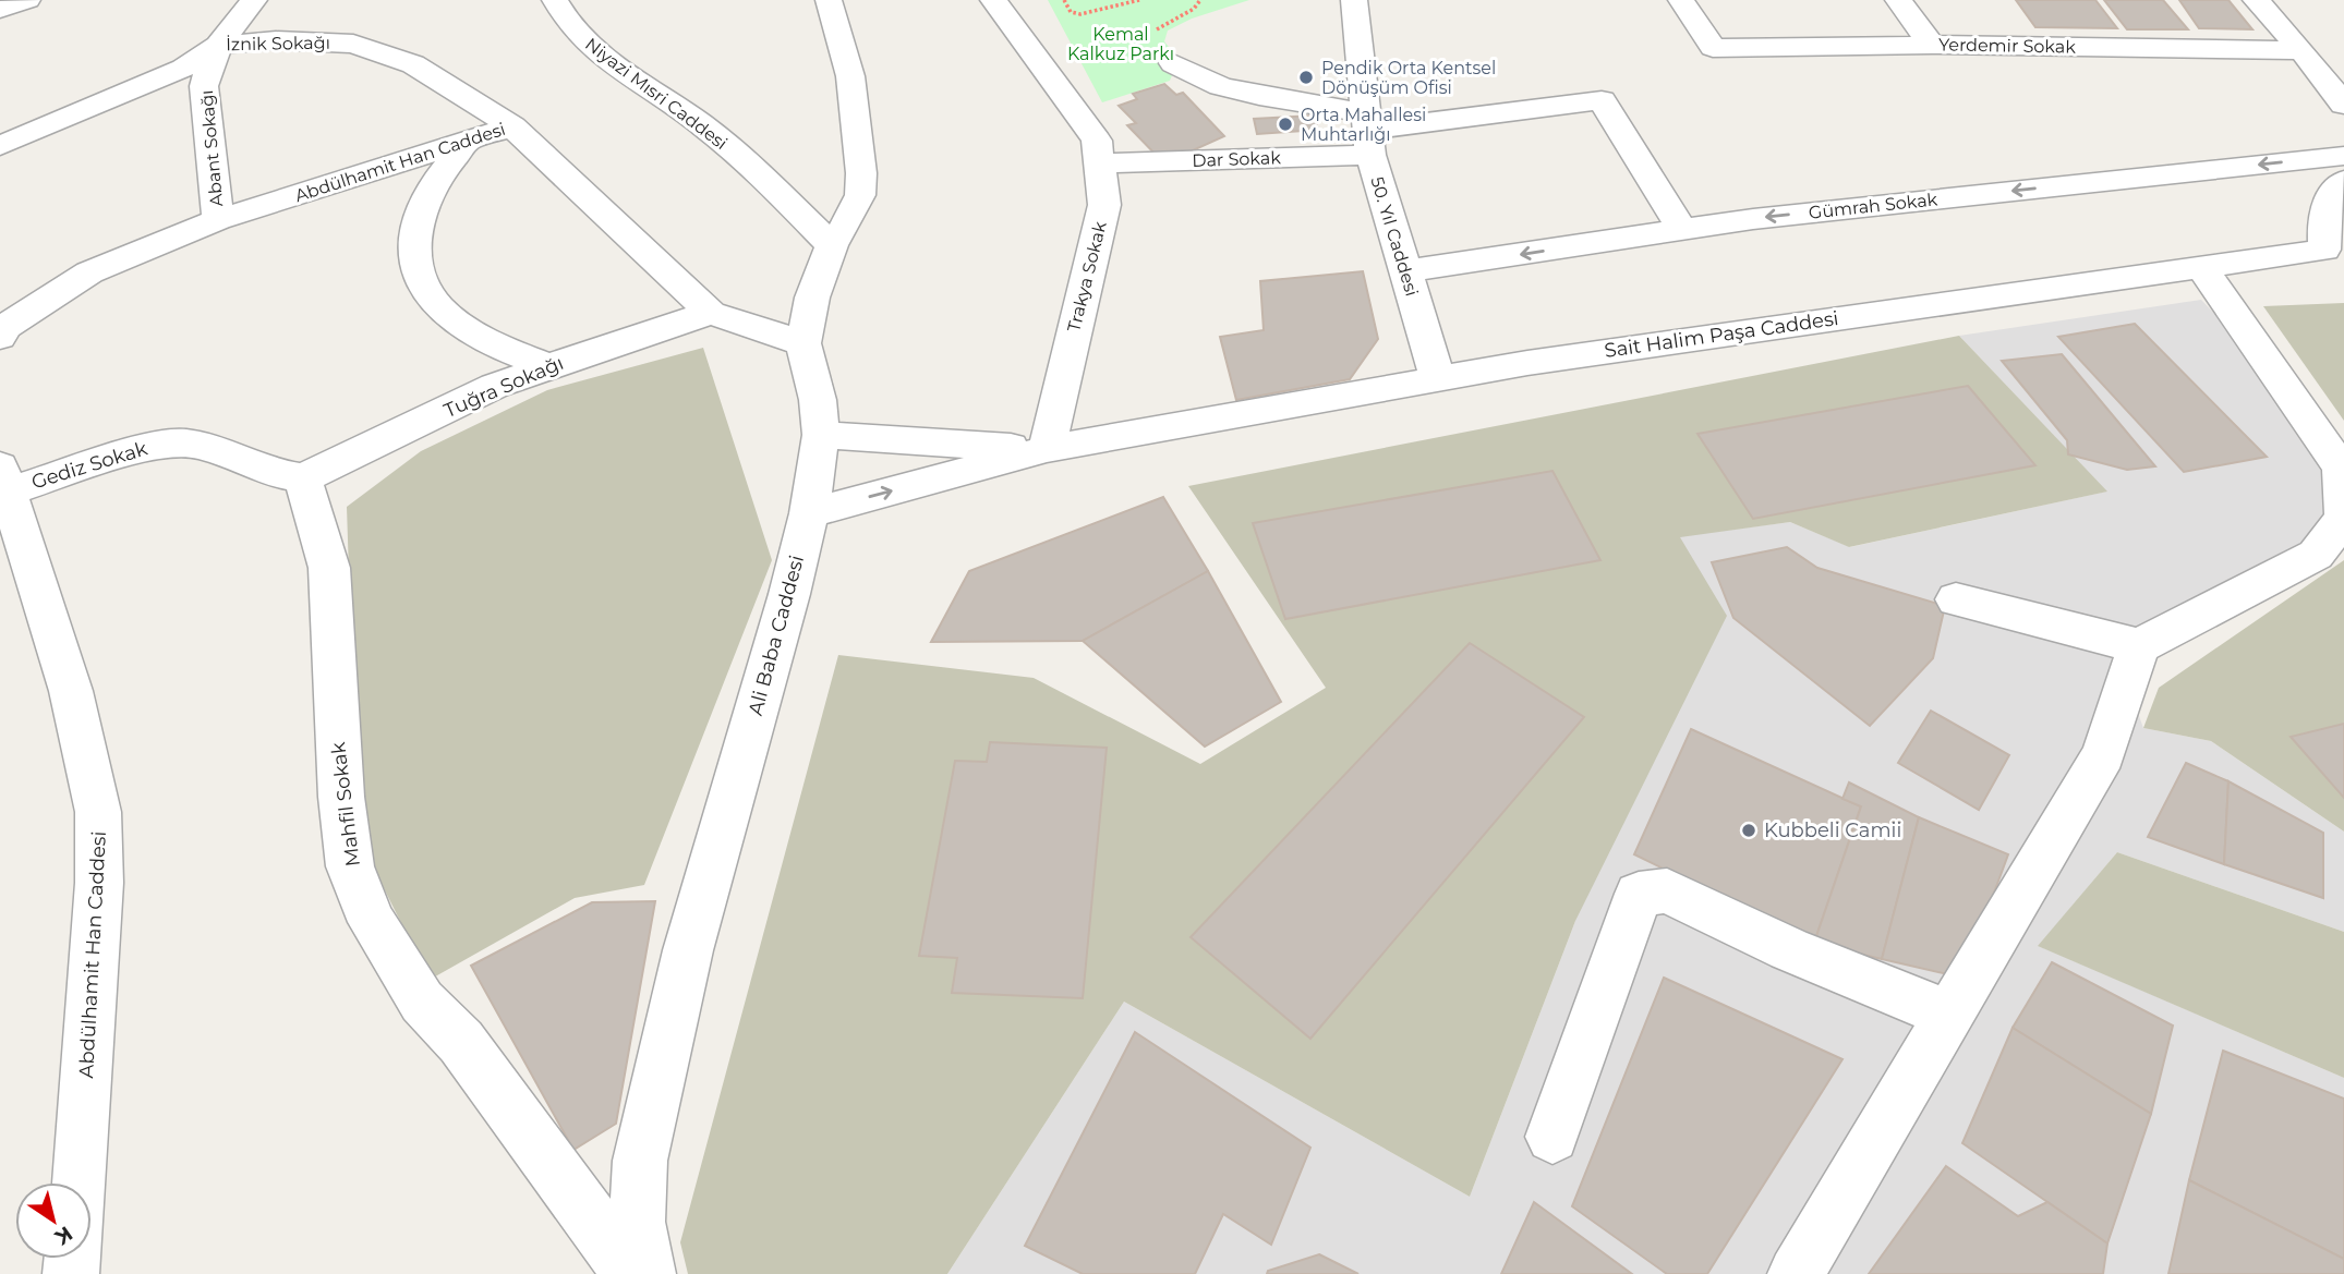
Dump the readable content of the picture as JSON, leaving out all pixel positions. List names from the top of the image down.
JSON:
{
  "streets": {
    "street": [
      "İznik Sokağı",
      "Yerdemir Sokak",
      "Niyazi Mısri Caddesi",
      "Abant Sokağı",
      "Dar Sokak",
      "Abdülhamit Han Caddesi",
      "Gümrah Sokak",
      "50. Yıl Caddesi",
      "Trakya Sokak",
      "Sait Halim Paşa Caddesi",
      "Tuğra Sokağı",
      "Gediz Sokak",
      "Ali Baba Caddesi",
      "Mahfil Sokak"
    ]
  },
  "crossings": [
    ["İznik Sokağı", "Abant Sokağı"],
    ["İznik Sokağı", "Abdülhamit Han Caddesi"],
    ["Niyazi Mısri Caddesi", "Ali Baba Caddesi"],
    ["Abant Sokağı", "Abdülhamit Han Caddesi"],
    ["Dar Sokak", "50. Yıl Caddesi"],
    ["Dar Sokak", "Trakya Sokak"],
    ["Abdülhamit Han Caddesi", "Tuğra Sokağı"],
    ["Abdülhamit Han Caddesi", "Gediz Sokak"],
    ["Abdülhamit Han Caddesi", "Ali Baba Caddesi"],
    ["Gümrah Sokak", "50. Yıl Caddesi"],
    ["50. Yıl Caddesi", "Sait Halim Paşa Caddesi"],
    ["Trakya Sokak", "Sait Halim Paşa Caddesi"],
    ["Tuğra Sokağı", "Gediz Sokak"],
    ["Tuğra Sokağı", "Mahfil Sokak"],
    ["Gediz Sokak", "Mahfil Sokak"]
  ],
  "one_way": ["Gümrah Sokak"],
  "parks": ["Kemal Kalkuz Parkı"],
  "places": ["Pendik Orta Kentsel Dönüşüm Ofisi", "Orta Mahallesi Muhtarlığı", "Kubbeli Camii"],
  "north": "bottom right"
}
